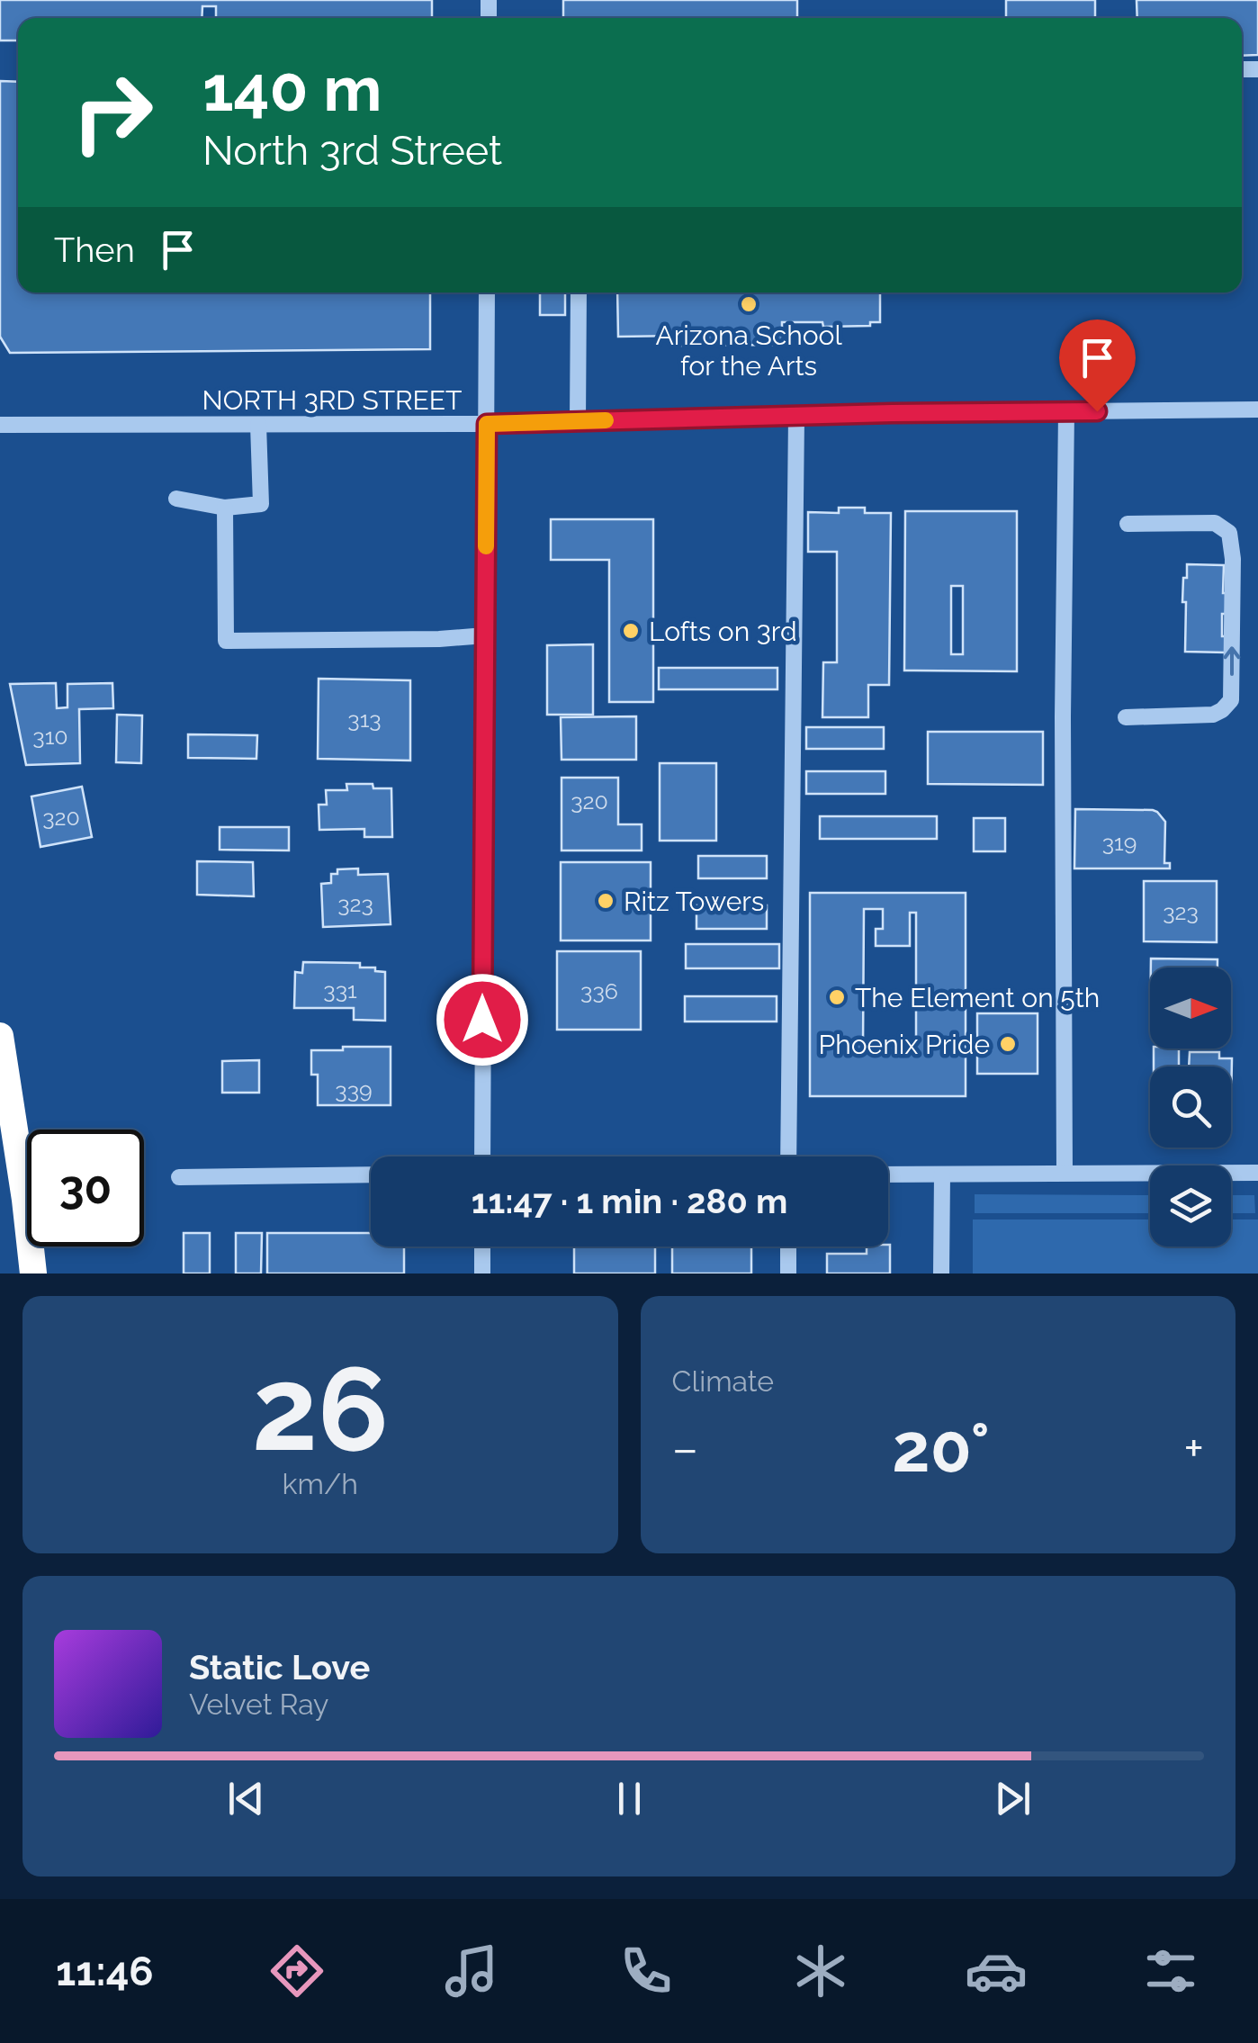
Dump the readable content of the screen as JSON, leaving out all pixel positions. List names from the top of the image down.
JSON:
{
  "streets": {
    "street": ["NORTH 3RD STREET"]
  },
  "places": [
    "Arizona School for the Arts",
    "Lofts on 3rd",
    "Ritz Towers",
    "The Element on 5th",
    "Phoenix Pride"
  ],
  "house_numbers": [
    "313",
    "310",
    "320",
    "320",
    "319",
    "323",
    "323",
    "331",
    "336",
    "339"
  ],
  "north": "right",
  "page": {
    "turn": ["140 m", "North 3rd Street"],
    "then": "Then",
    "limit": "30",
    "trip": "11:47 · 1 min · 280 m",
    "tile": [
      ["26", "km/h"],
      "Climate"
    ],
    "heat": ["−", "20°", "+"],
    "song": ["Static Love", "Velvet Ray"],
    "tabs": "11:46"
  }
}
